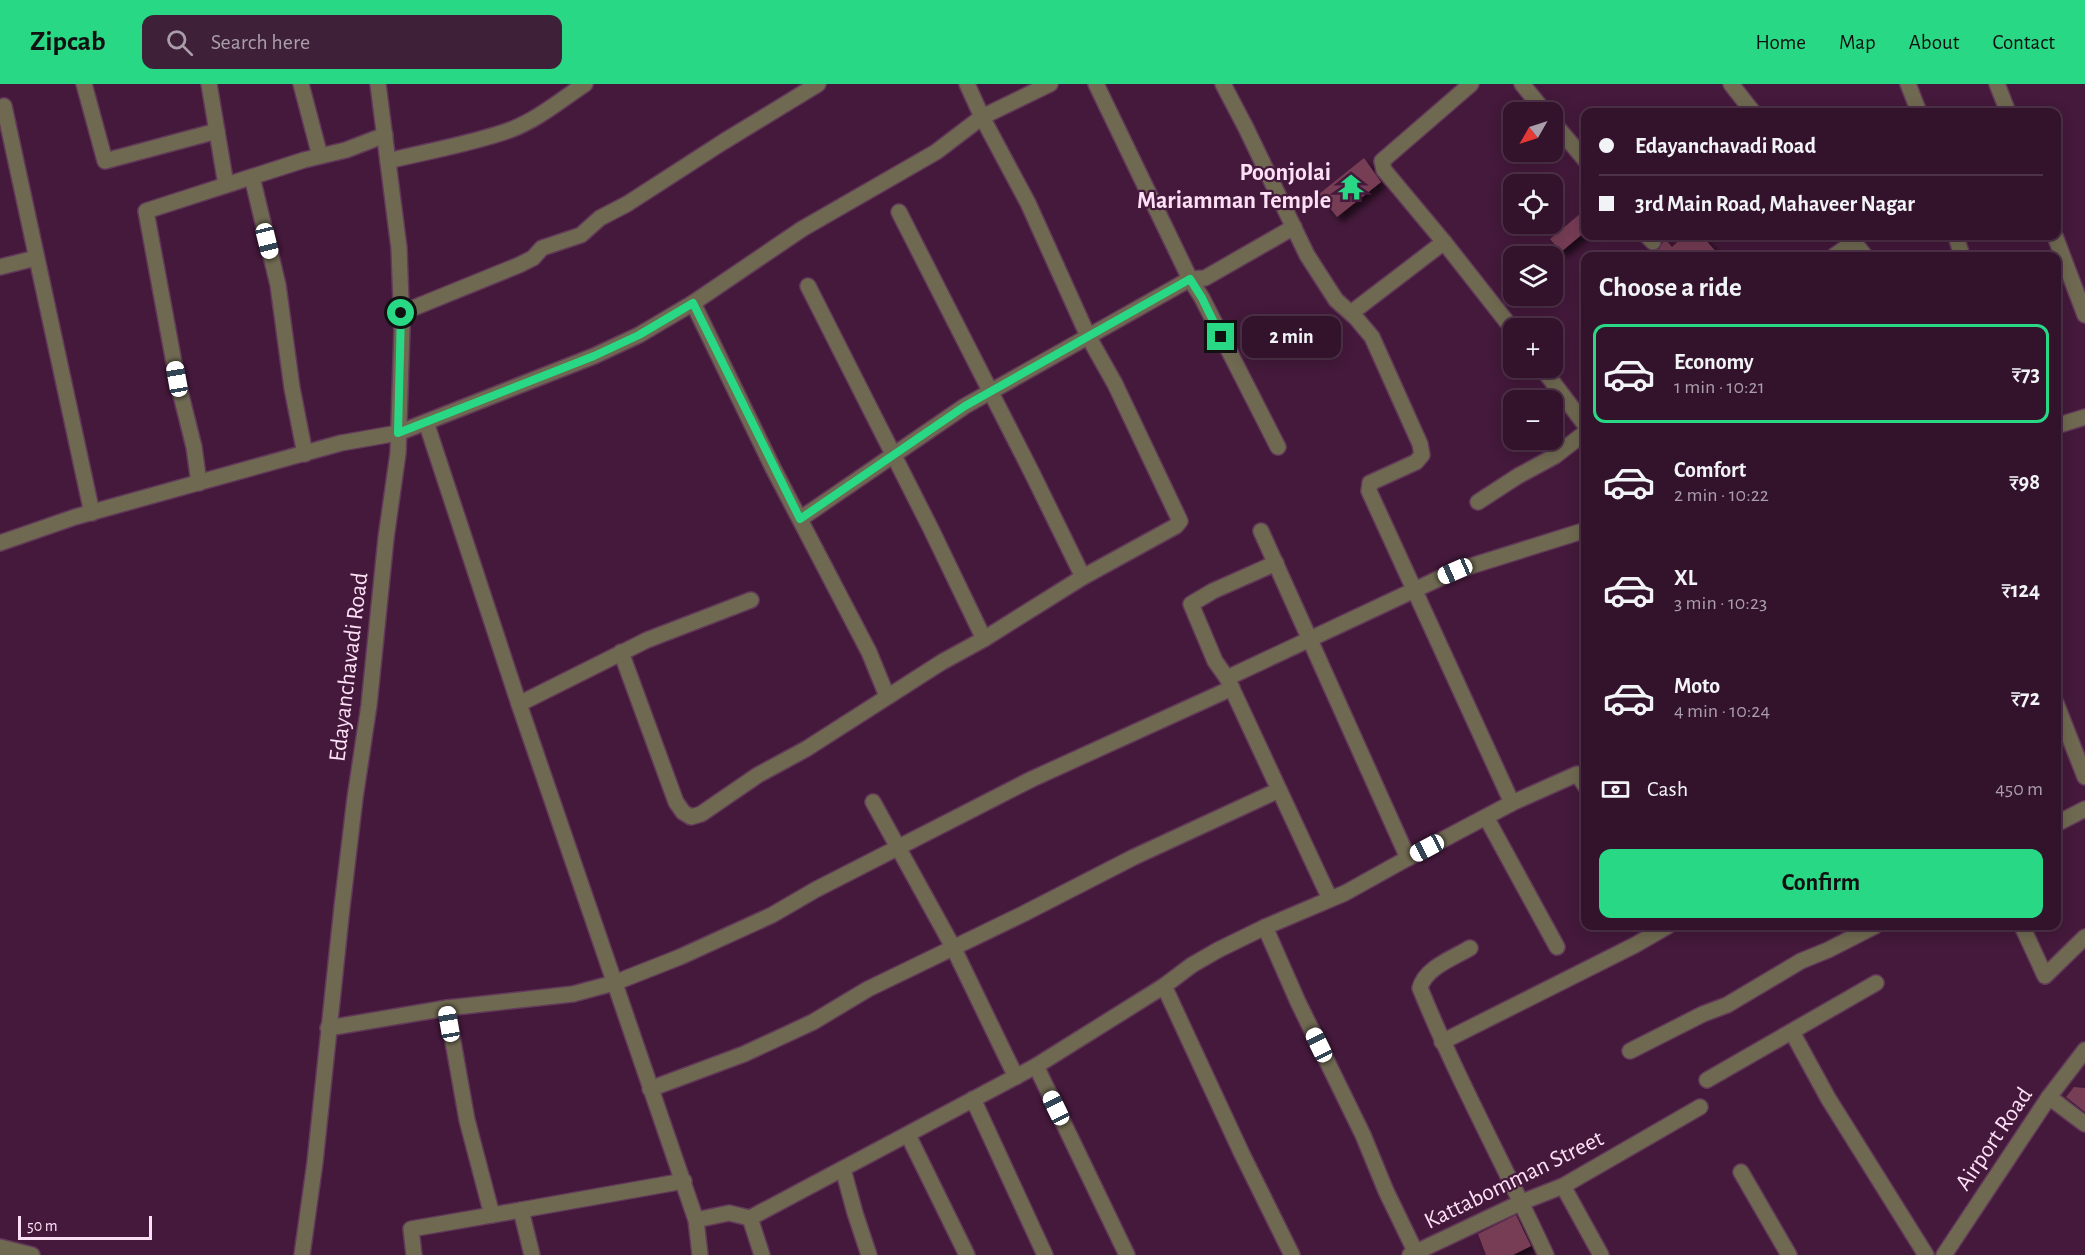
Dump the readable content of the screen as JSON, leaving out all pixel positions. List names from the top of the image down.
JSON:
{
  "streets": {
    "street": ["Edayanchavadi Road", "Airport Road", "Kattabomman Street"]
  },
  "places": {
    "temple": ["Poonjolai Mariamman Temple"]
  },
  "scale_bar": "50 m",
  "north": "bottom left",
  "page": {
    "header": "Zipcab",
    "search": "Search here",
    "nav": [
      "Home",
      "Map",
      "About",
      "Contact"
    ],
    "map_buttons": ["+", "−"],
    "banner": ["Edayanchavadi Road", "3rd Main Road, Mahaveer Nagar"],
    "heading": "Choose a ride",
    "bubble": "2 min",
    "list": [
      {
        "name": "Economy",
        "note": "1 min · 10:21",
        "value": "₹73"
      },
      {
        "name": "Comfort",
        "note": "2 min · 10:22",
        "value": "₹98"
      },
      {
        "name": "XL",
        "note": "3 min · 10:23",
        "value": "₹124"
      },
      {
        "name": "Moto",
        "note": "4 min · 10:24",
        "value": "₹72"
      }
    ],
    "pay": ["Cash", "450 m"],
    "buttons": "Confirm",
    "scale": "50 m"
  }
}
